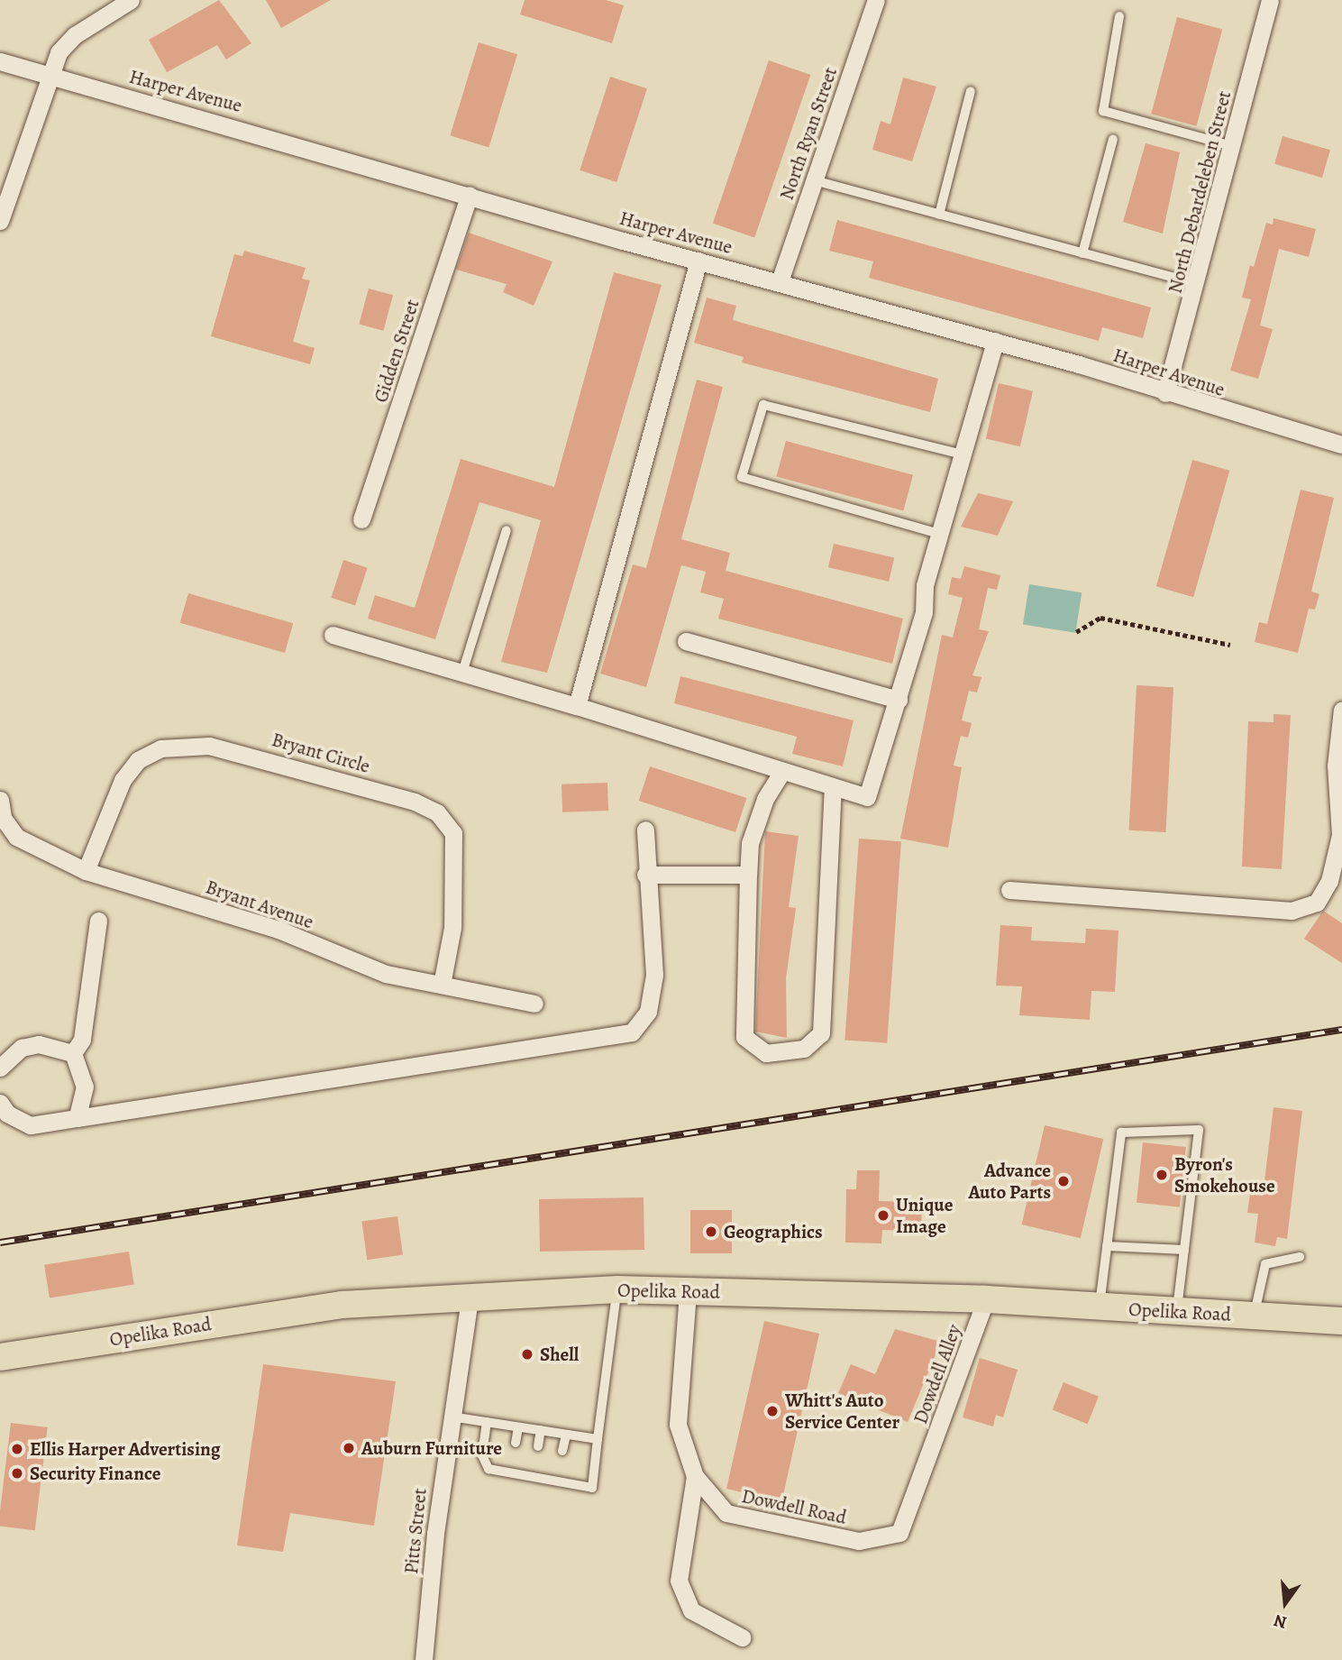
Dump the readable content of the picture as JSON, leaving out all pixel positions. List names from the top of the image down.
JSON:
{
  "streets": {
    "main road": ["Opelika Road"],
    "street": [
      "Harper Avenue",
      "North Ryan Street",
      "North Debardeleben Street",
      "Gidden Street",
      "Bryant Circle",
      "Bryant Avenue",
      "Dowdell Alley",
      "Dowdell Road",
      "Pitts Street"
    ]
  },
  "crossings": [
    ["Harper Avenue", "North Ryan Street"],
    ["Harper Avenue", "North Debardeleben Street"],
    ["Harper Avenue", "Gidden Street"],
    ["Bryant Circle", "Bryant Avenue"],
    ["Opelika Road", "Dowdell Alley"],
    ["Opelika Road", "Dowdell Road"],
    ["Opelika Road", "Pitts Street"],
    ["Dowdell Alley", "Dowdell Road"]
  ],
  "places": [
    "Byron's Smokehouse",
    "Advance Auto Parts",
    "Unique Image",
    "Geographics",
    "Shell",
    "Whitt's Auto Service Center",
    "Auburn Furniture",
    "Ellis Harper Advertising",
    "Security Finance"
  ],
  "north": "bottom"
}
